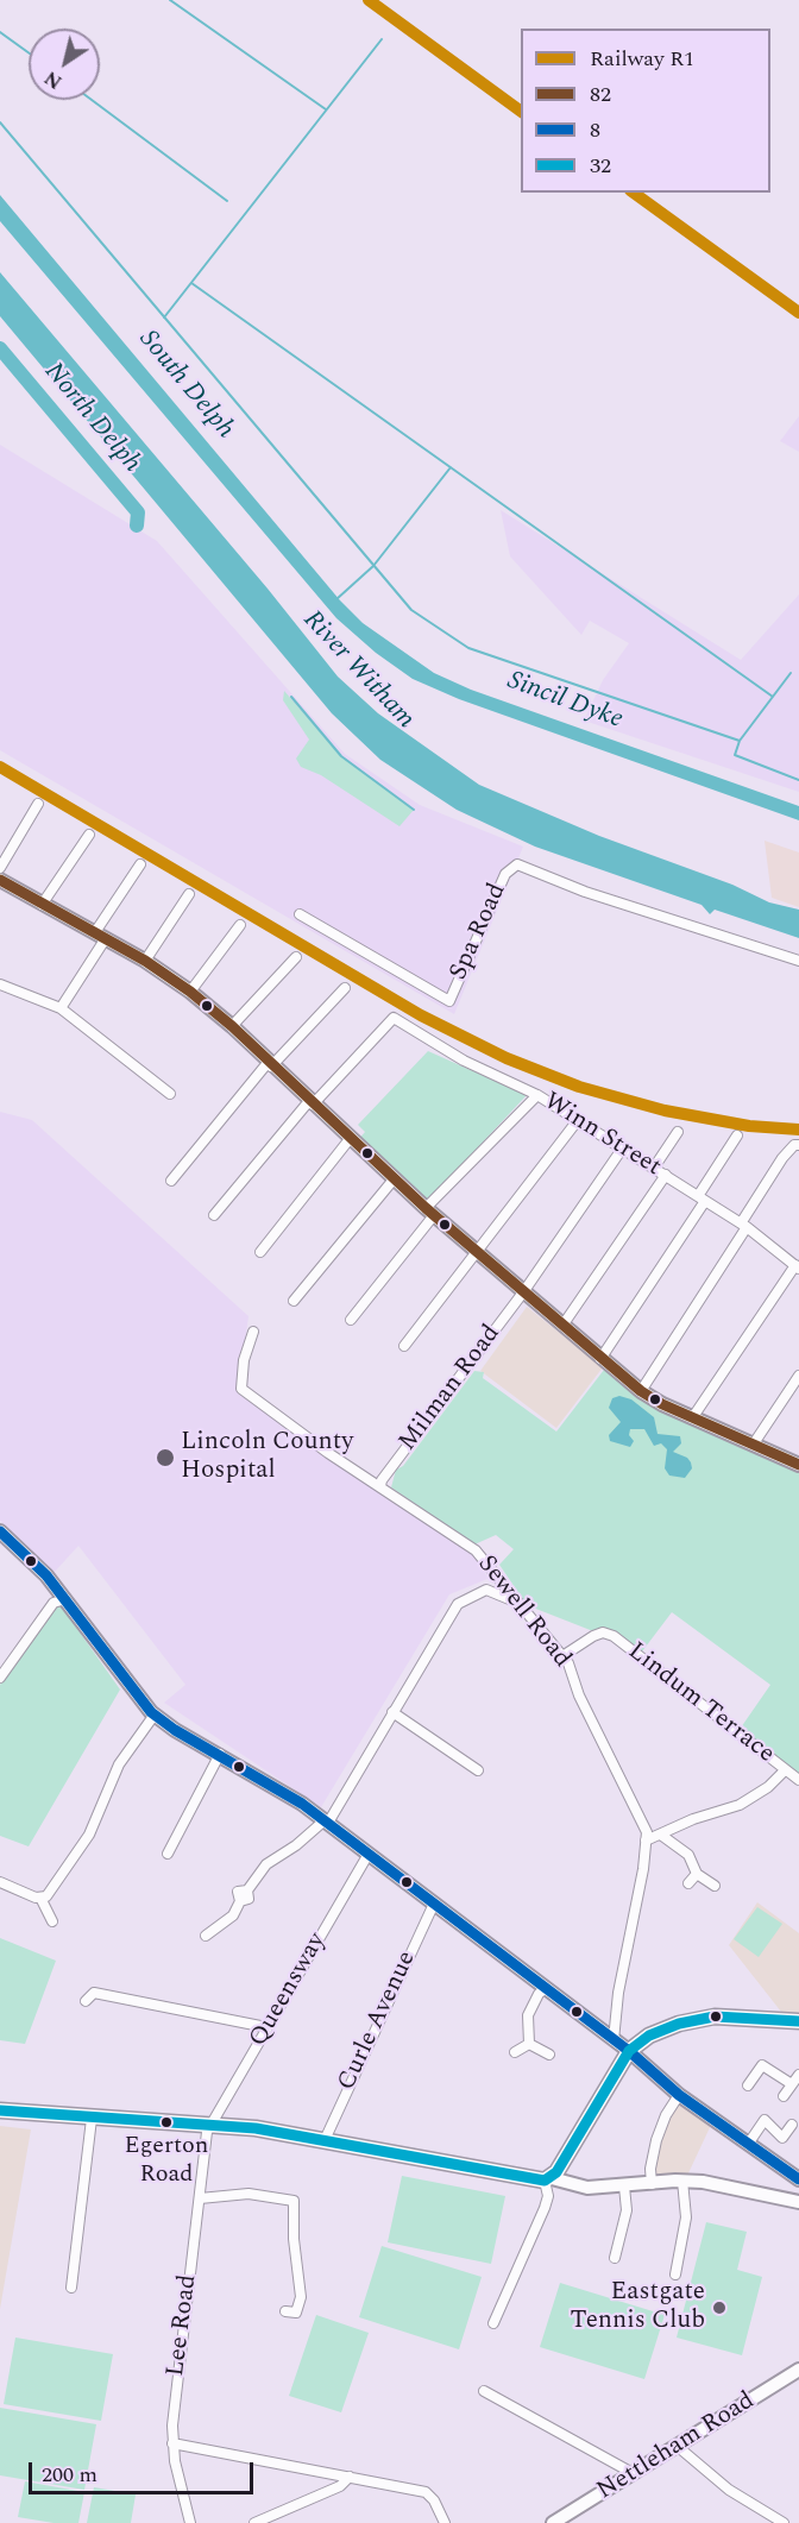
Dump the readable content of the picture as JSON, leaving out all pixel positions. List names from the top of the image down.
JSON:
{
  "streets": {
    "street": [
      "Spa Road",
      "Winn Street",
      "Milman Road",
      "Sewell Road",
      "Lindum Terrace",
      "Queensway",
      "Curle Avenue",
      "Lee Road",
      "Nettleham Road"
    ]
  },
  "crossings": [
    ["Winn Street", "Milman Road"],
    ["Milman Road", "Sewell Road"],
    ["Sewell Road", "Lindum Terrace"],
    ["Queensway", "Lee Road"]
  ],
  "water": [
    "South Delph",
    "North Delph",
    "River Witham",
    "Sincil Dyke"
  ],
  "places": ["Lincoln County Hospital", "Egerton Road", "Eastgate Tennis Club"],
  "lines": [
    "rail line R1",
    "transit line 82",
    "transit line 8",
    "transit line 32"
  ],
  "legend": [
    "Railway R1",
    "82",
    "8",
    "32"
  ],
  "scale_bar": "200 m",
  "north": "bottom left"
}
